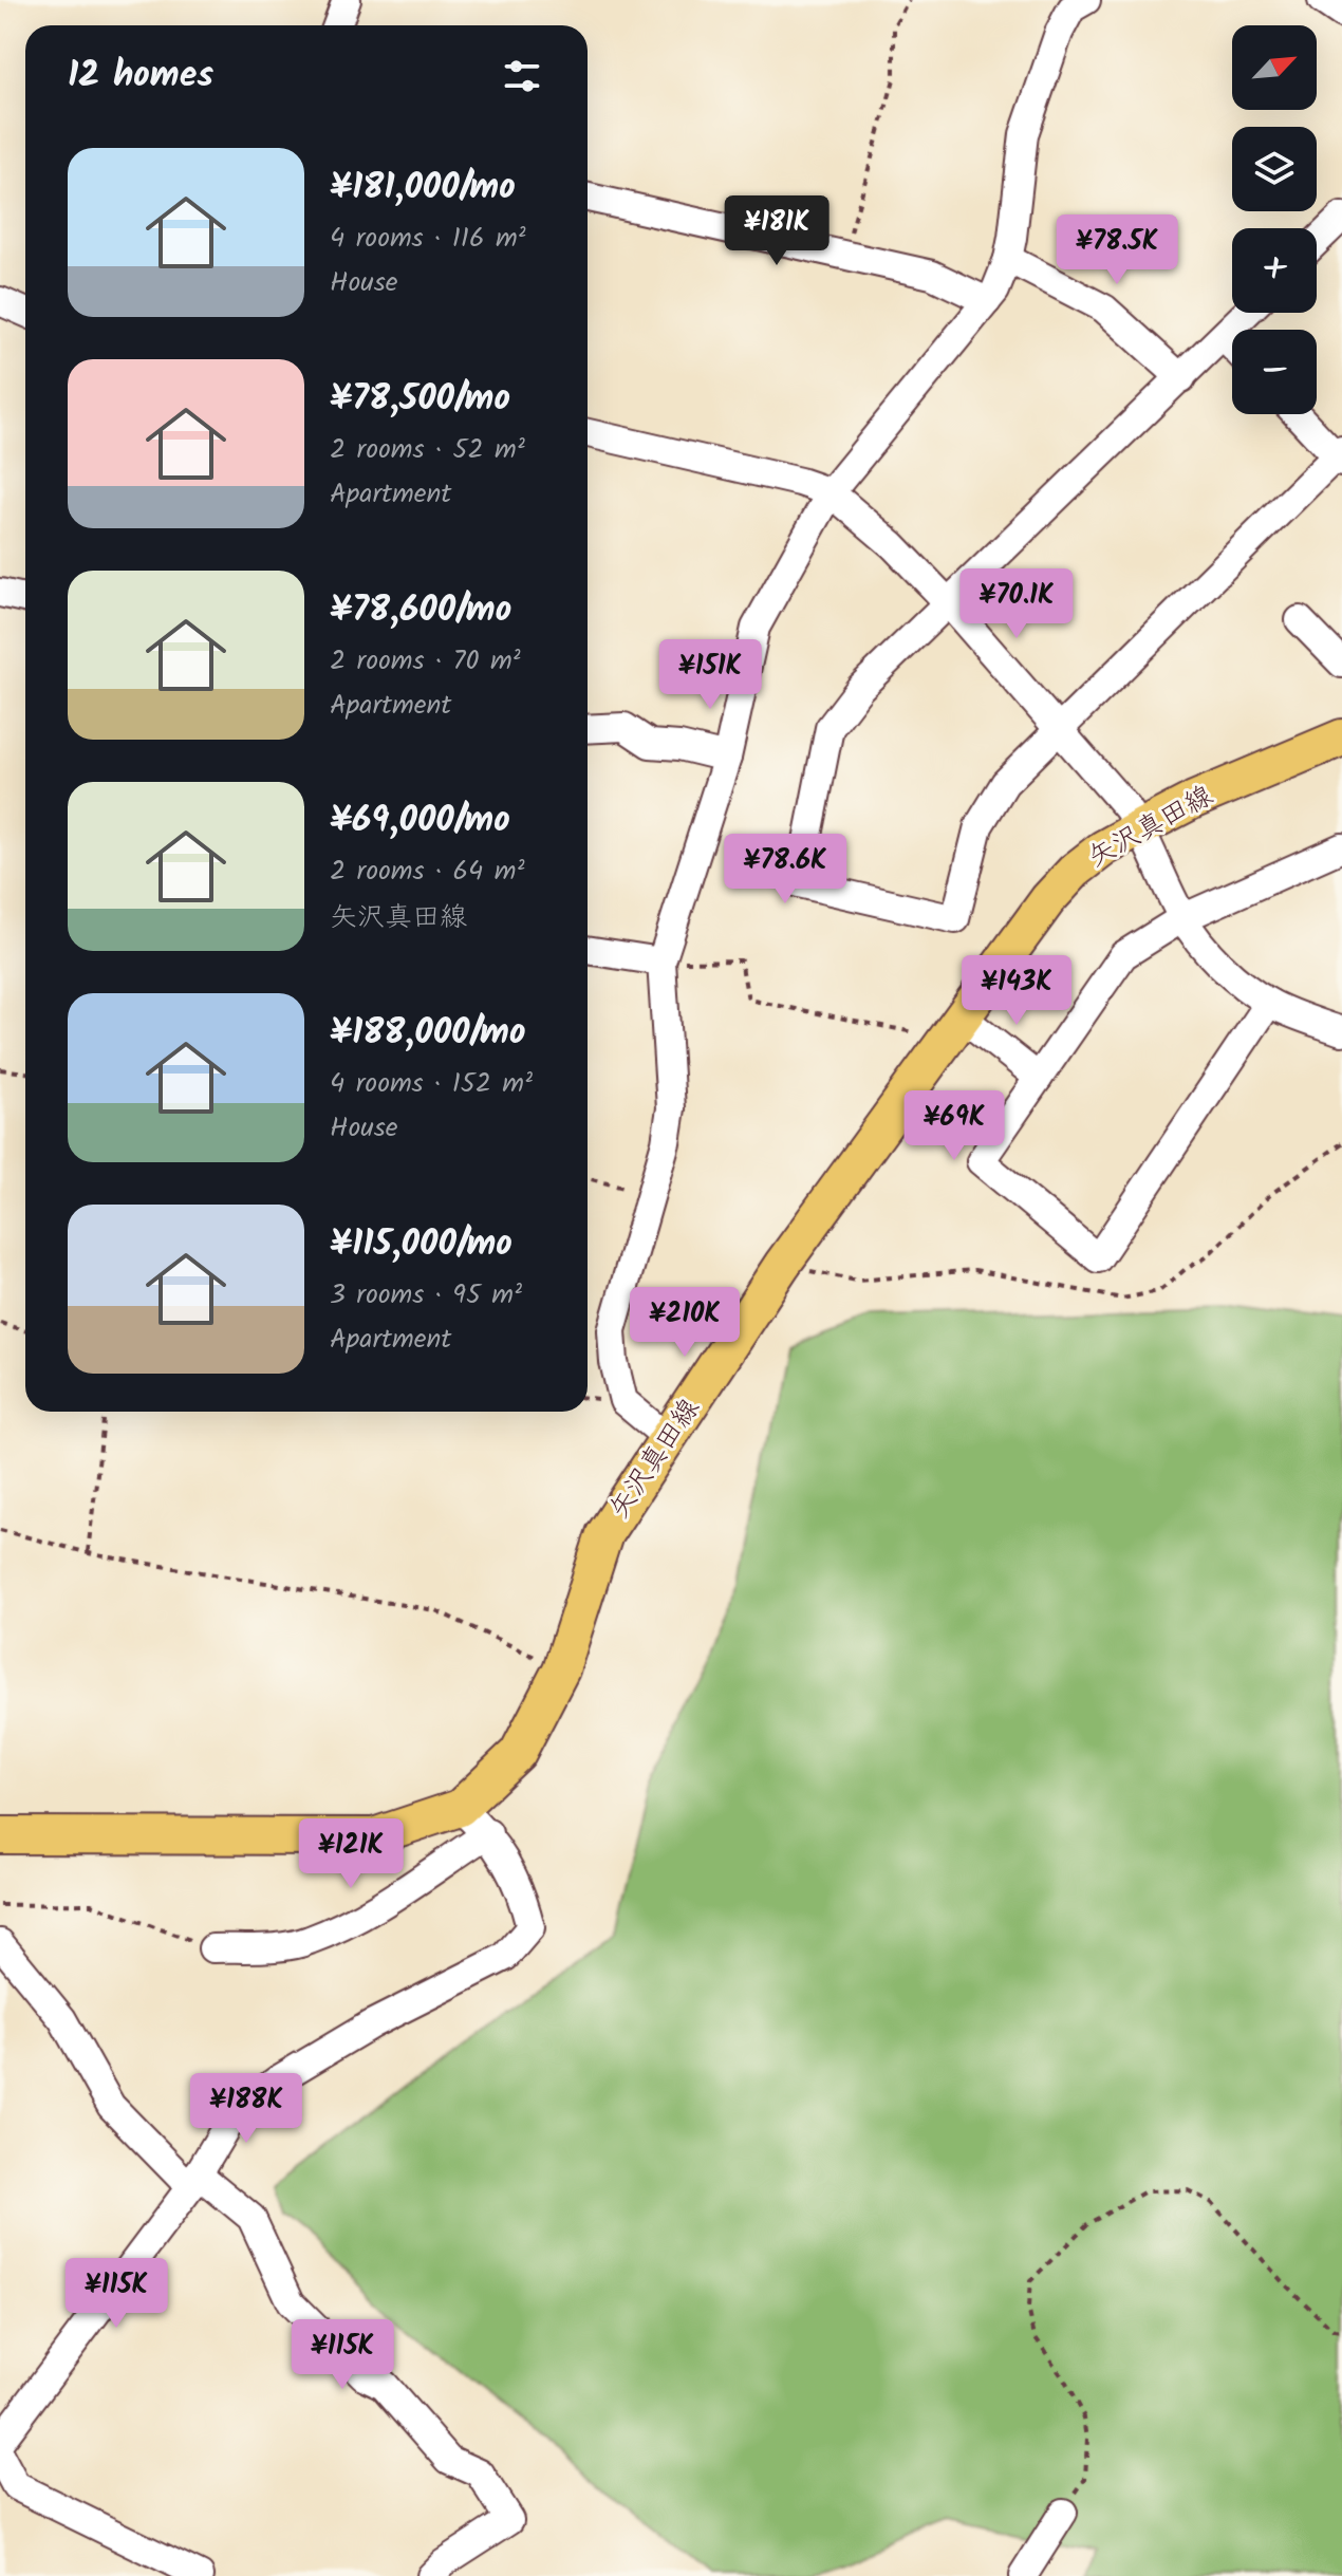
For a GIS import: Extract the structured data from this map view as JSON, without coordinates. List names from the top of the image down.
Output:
{
  "streets": {
    "main road": ["矢沢真田線"]
  },
  "north": "top right",
  "page": {
    "map_buttons": ["+", "−"],
    "heading": "12 homes",
    "list": [
      {
        "name": "¥181,000/mo",
        "note": "4 rooms · 116 m² · House"
      },
      {
        "name": "¥78,500/mo",
        "note": "2 rooms · 52 m² · Apartment"
      },
      {
        "name": "¥78,600/mo",
        "note": "2 rooms · 70 m² · Apartment"
      },
      {
        "name": "¥69,000/mo",
        "note": "2 rooms · 64 m² · 矢沢真田線"
      },
      {
        "name": "¥188,000/mo",
        "note": "4 rooms · 152 m² · House"
      },
      {
        "name": "¥115,000/mo",
        "note": "3 rooms · 95 m² · Apartment"
      }
    ],
    "price": [
      "¥181K",
      "¥78.5K",
      "¥70.1K",
      "¥151K",
      "¥78.6K",
      "¥143K",
      "¥69K",
      "¥210K",
      "¥121K",
      "¥188K",
      "¥115K",
      "¥115K"
    ]
  }
}
